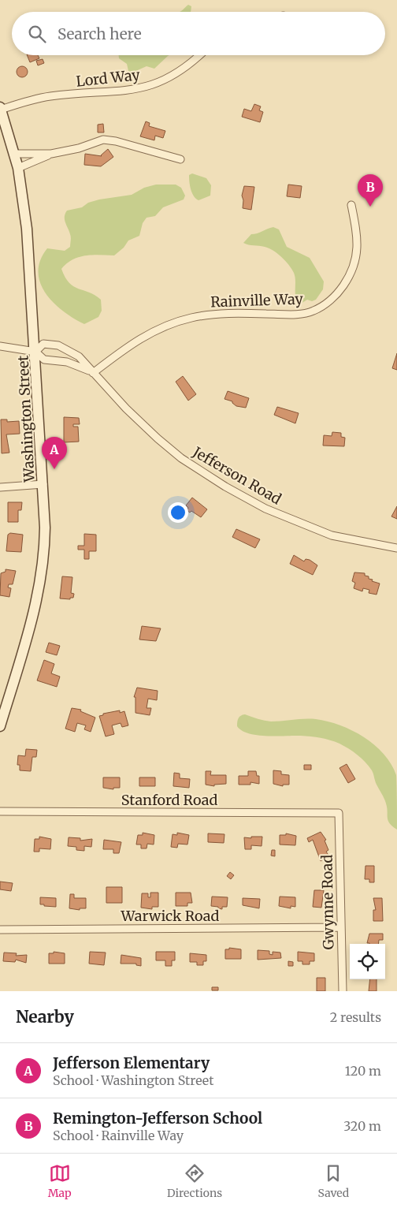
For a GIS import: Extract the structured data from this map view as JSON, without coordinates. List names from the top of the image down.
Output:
{
  "streets": {
    "main road": ["Washington Street"],
    "street": [
      "Lord Way",
      "Rainville Way",
      "Jefferson Road",
      "Stanford Road",
      "Gwynne Road",
      "Warwick Road"
    ]
  },
  "crossings": [
    ["Lord Way", "Washington Street"],
    ["Rainville Way", "Jefferson Road"],
    ["Washington Street", "Jefferson Road"],
    ["Stanford Road", "Gwynne Road"],
    ["Gwynne Road", "Warwick Road"]
  ],
  "page": {
    "search": "Search here",
    "pins": ["B", "A"],
    "heading": ["Nearby", "2 results"],
    "list": [
      {
        "mark": "A",
        "name": "Jefferson Elementary",
        "note": "School · Washington Street",
        "value": "120 m"
      },
      {
        "mark": "B",
        "name": "Remington-Jefferson School",
        "note": "School · Rainville Way",
        "value": "320 m"
      }
    ],
    "nav": ["Map", "Directions", "Saved"]
  }
}
